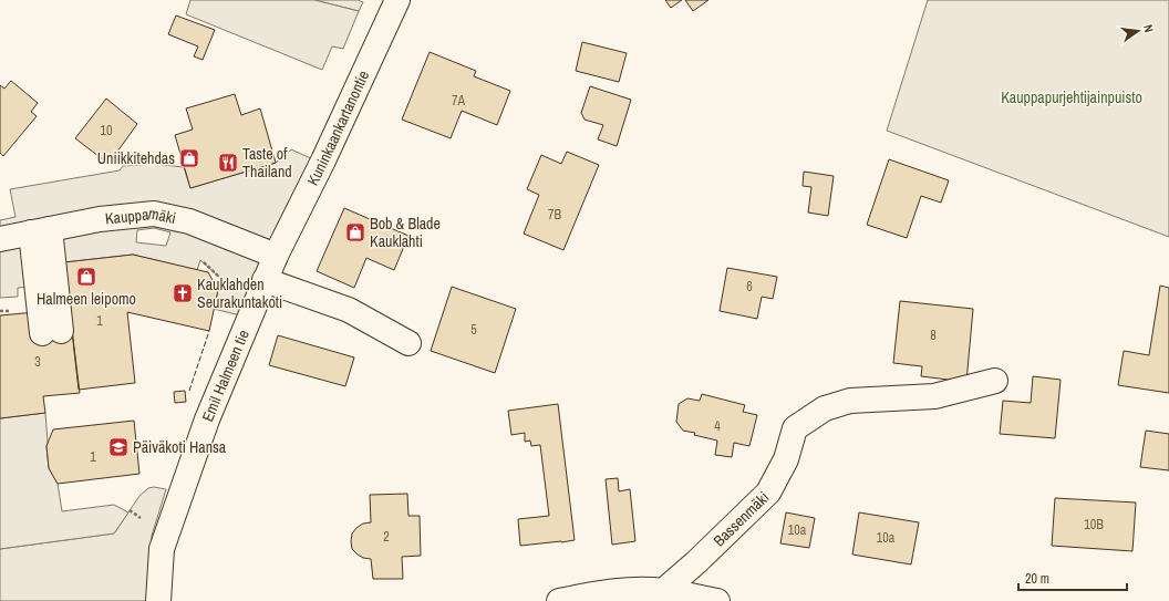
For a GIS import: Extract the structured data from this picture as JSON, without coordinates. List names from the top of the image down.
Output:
{
  "streets": {
    "street": [
      "Kuninkaankartanontie",
      "Kauppamäki",
      "Emil Halmeen tie",
      "Bassenmäki"
    ]
  },
  "crossings": [
    ["Kuninkaankartanontie", "Kauppamäki"],
    ["Kuninkaankartanontie", "Emil Halmeen tie"],
    ["Kauppamäki", "Emil Halmeen tie"]
  ],
  "parks": ["Kauppapurjehtijainpuisto"],
  "places": {
    "shop": ["Uniikkitehdas", "Bob & Blade Kauklahti", "Halmeen leipomo"],
    "restaurant": ["Taste of Thailand"],
    "church": ["Kauklahden Seurakuntakoti"],
    "school or university": ["Päiväkoti Hansa"]
  },
  "house_numbers": [
    "7A",
    "10",
    "7B",
    "6",
    "1",
    "5",
    "8",
    "3",
    "4",
    "1",
    "10B",
    "10a",
    "2",
    "10a"
  ],
  "scale_bar": "20 m",
  "north": "right"
}
